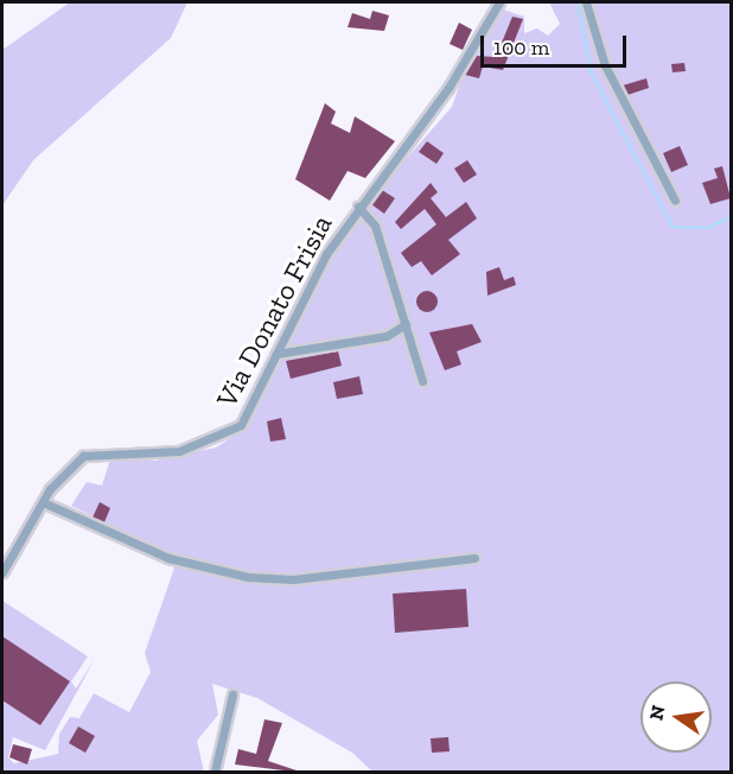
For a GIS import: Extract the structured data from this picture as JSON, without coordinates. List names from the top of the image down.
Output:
{
  "streets": {
    "street": ["Via Donato Frisia"]
  },
  "scale_bar": "100 m",
  "north": "left"
}
